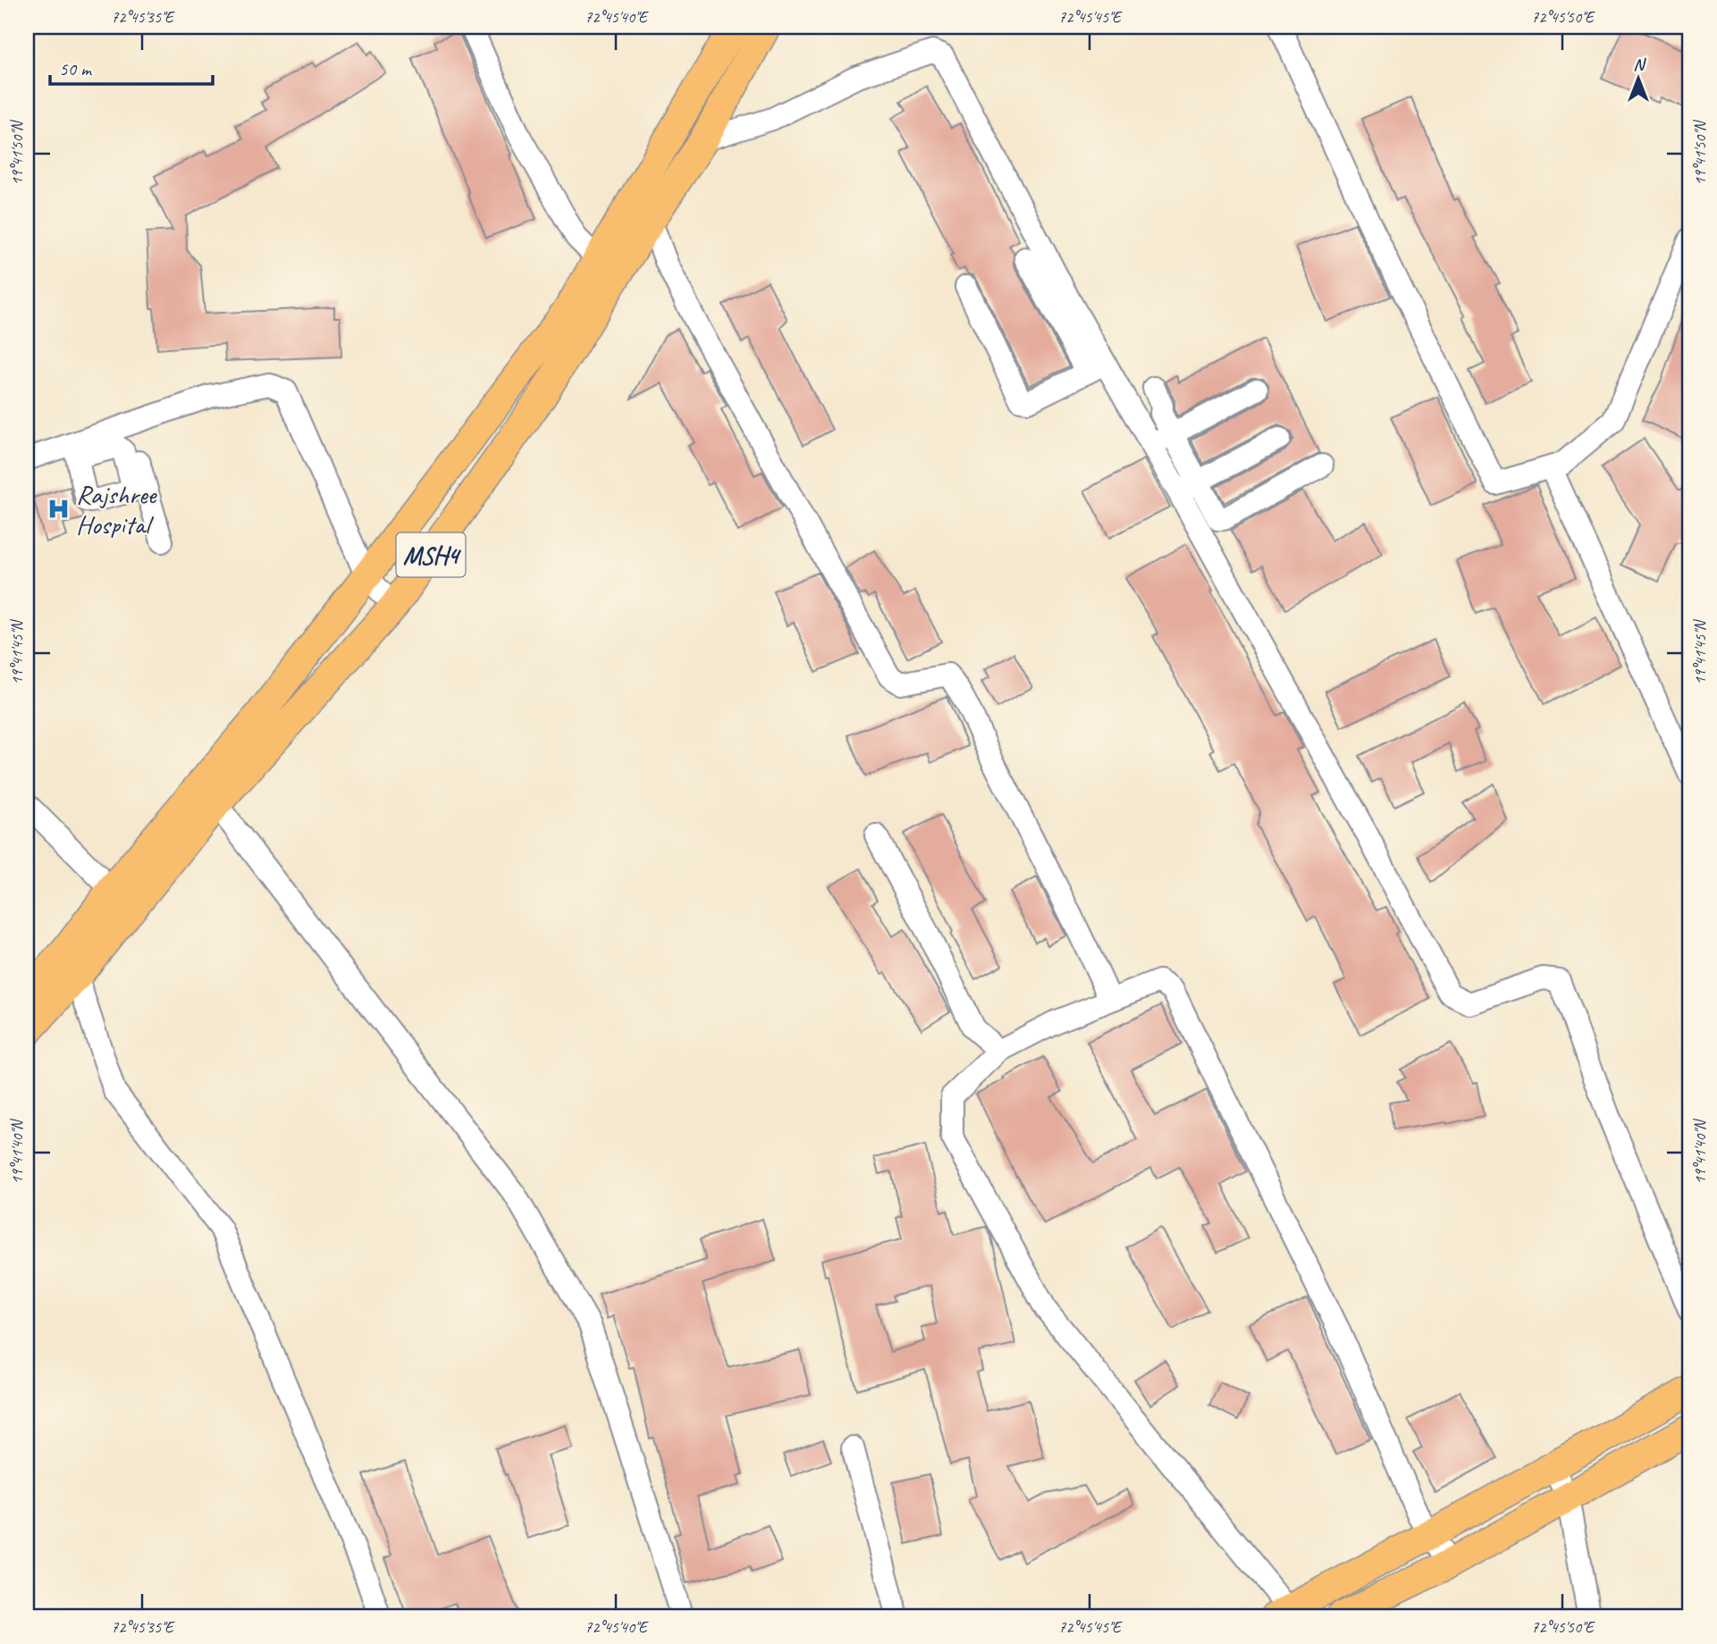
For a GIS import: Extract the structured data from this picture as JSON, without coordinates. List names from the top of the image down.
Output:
{
  "streets": {
    "main road": ["MSH4"]
  },
  "places": {
    "hospital": ["Rajshree Hospital"]
  },
  "scale_bar": "50 m",
  "north": "top",
  "coordinates": [
    "72°45'35\"E",
    "72°45'40\"E",
    "72°45'45\"E",
    "72°45'50\"E",
    "19°41'50\"N",
    "19°41'45\"N",
    "19°41'40\"N"
  ]
}
